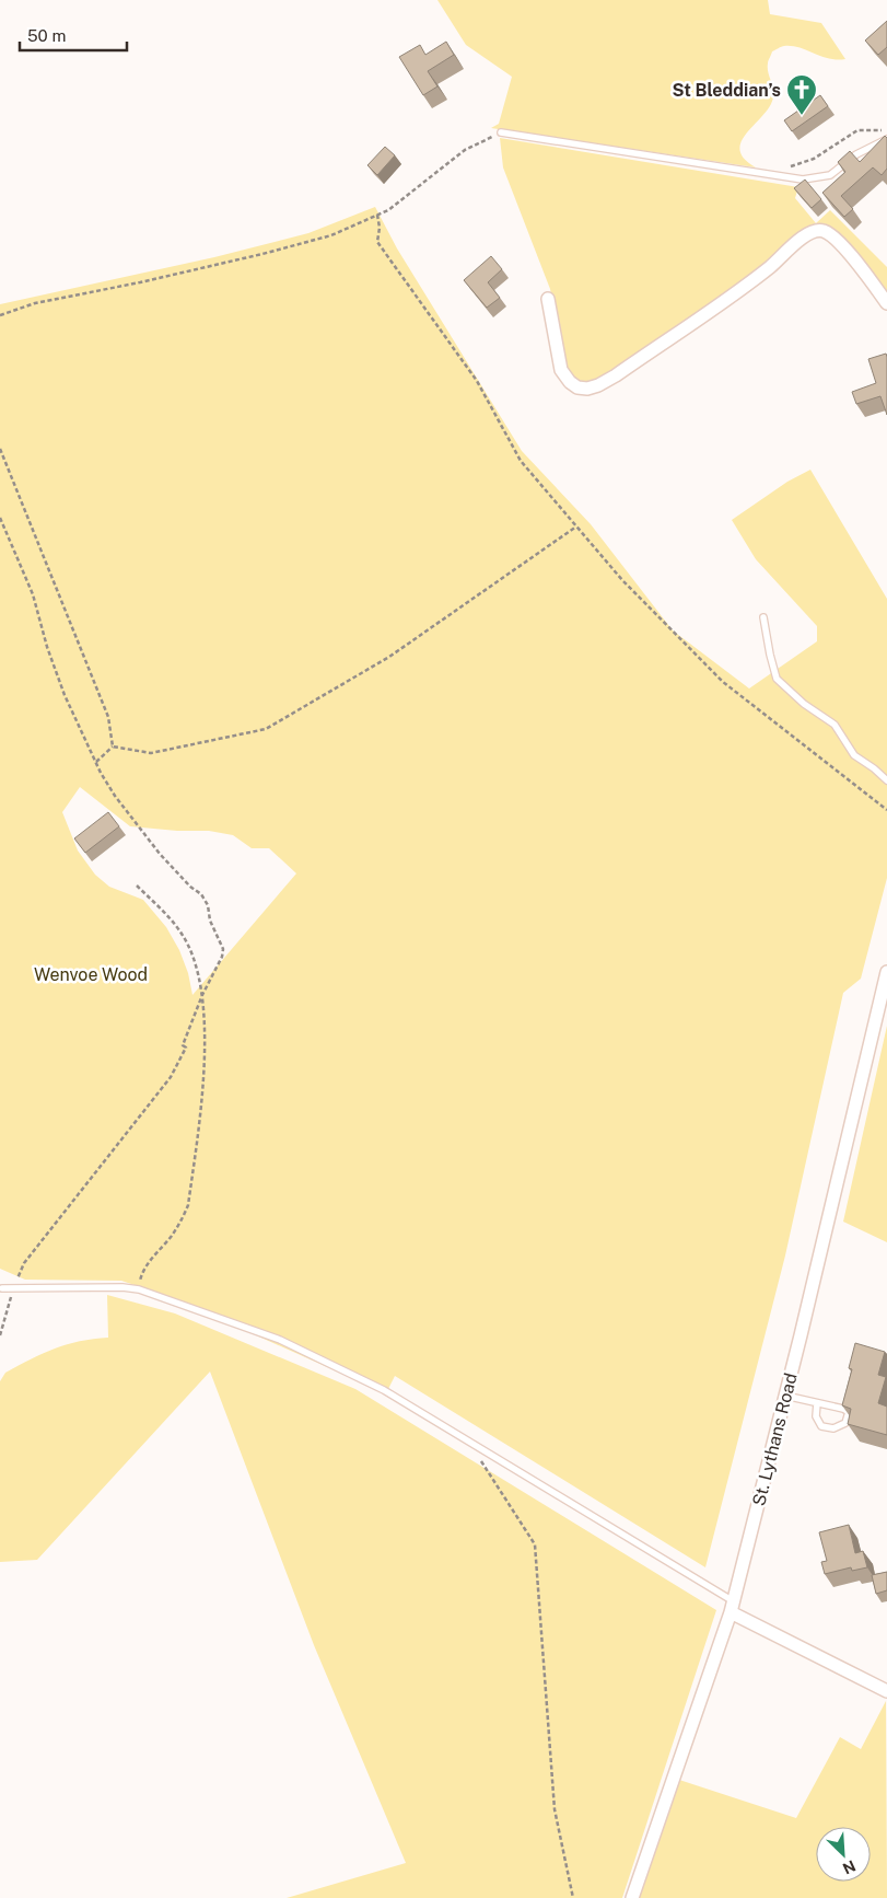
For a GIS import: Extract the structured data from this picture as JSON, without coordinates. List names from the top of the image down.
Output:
{
  "streets": {
    "street": ["St. Lythans Road"]
  },
  "parks": ["Wenvoe Wood"],
  "places": {
    "church": ["St Bleddian’s"]
  },
  "scale_bar": "50 m",
  "north": "bottom right"
}
